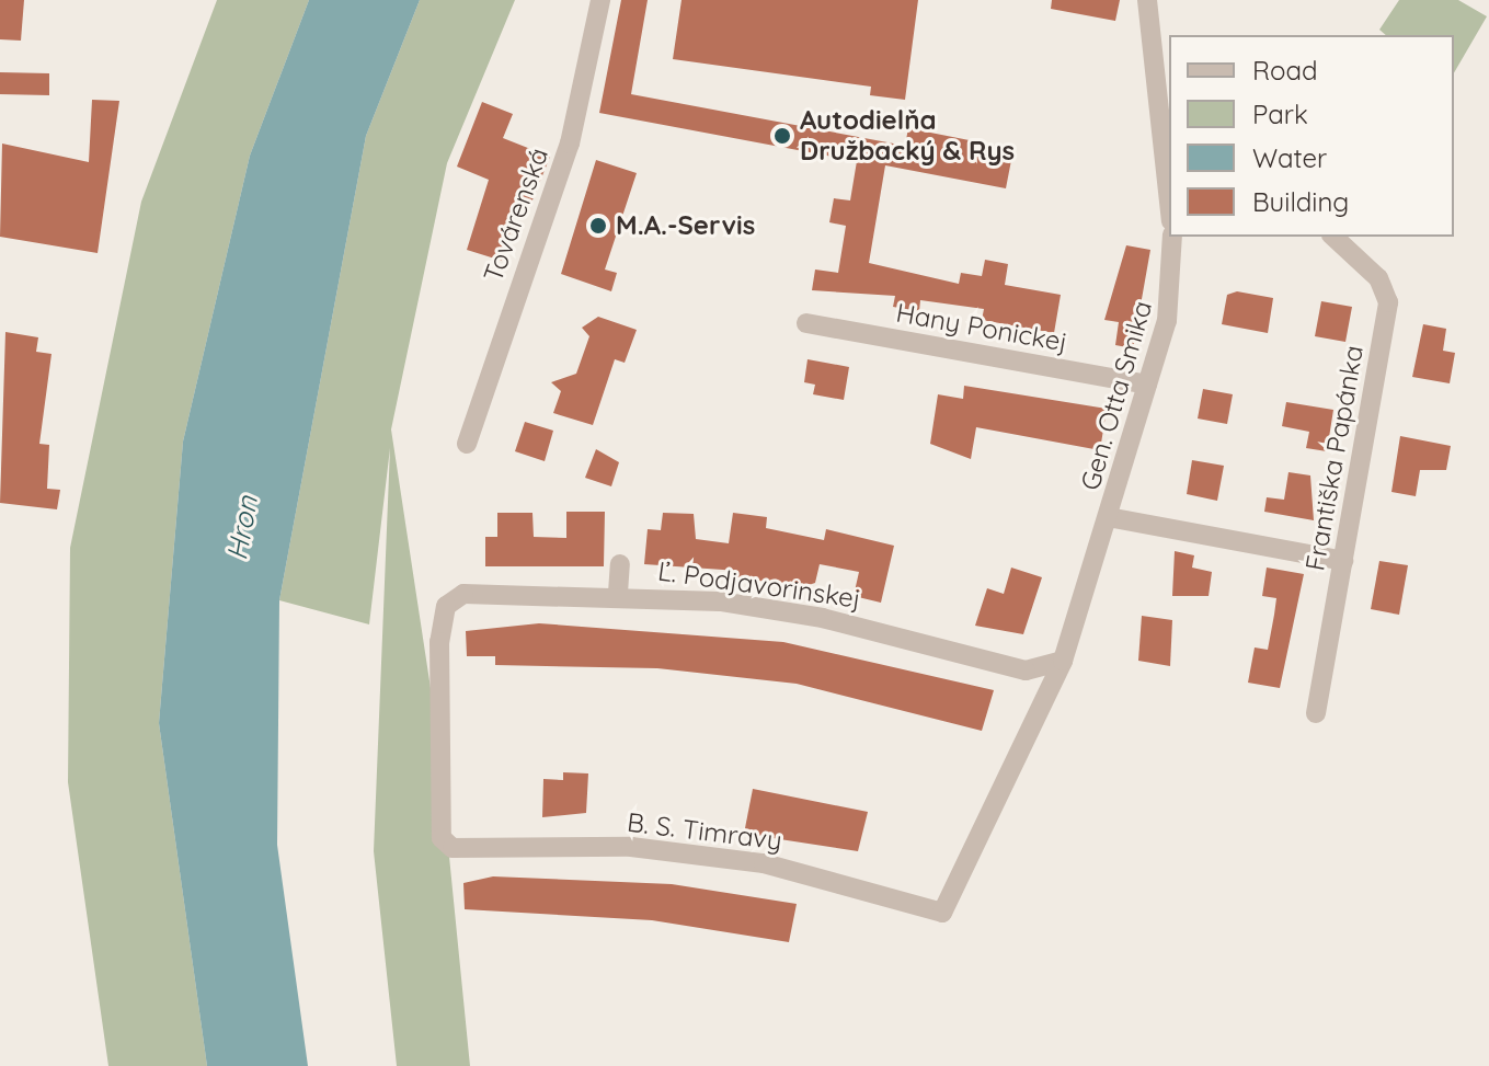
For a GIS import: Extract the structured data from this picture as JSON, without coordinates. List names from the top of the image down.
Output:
{
  "streets": {
    "street": [
      "Továrenská",
      "Hany Ponickej",
      "Gen. Otta Smika",
      "Františka Papánka",
      "Ľ. Podjavorinskej",
      "B. S. Timravy"
    ]
  },
  "crossings": [
    ["Hany Ponickej", "Gen. Otta Smika"],
    ["Gen. Otta Smika", "Františka Papánka"],
    ["Gen. Otta Smika", "Ľ. Podjavorinskej"],
    ["Gen. Otta Smika", "B. S. Timravy"],
    ["Ľ. Podjavorinskej", "B. S. Timravy"]
  ],
  "water": ["Hron"],
  "places": ["Autodielňa Družbacký & Rys", "M.A.-Servis"],
  "legend": [
    "Road",
    "Park",
    "Water",
    "Building"
  ]
}
